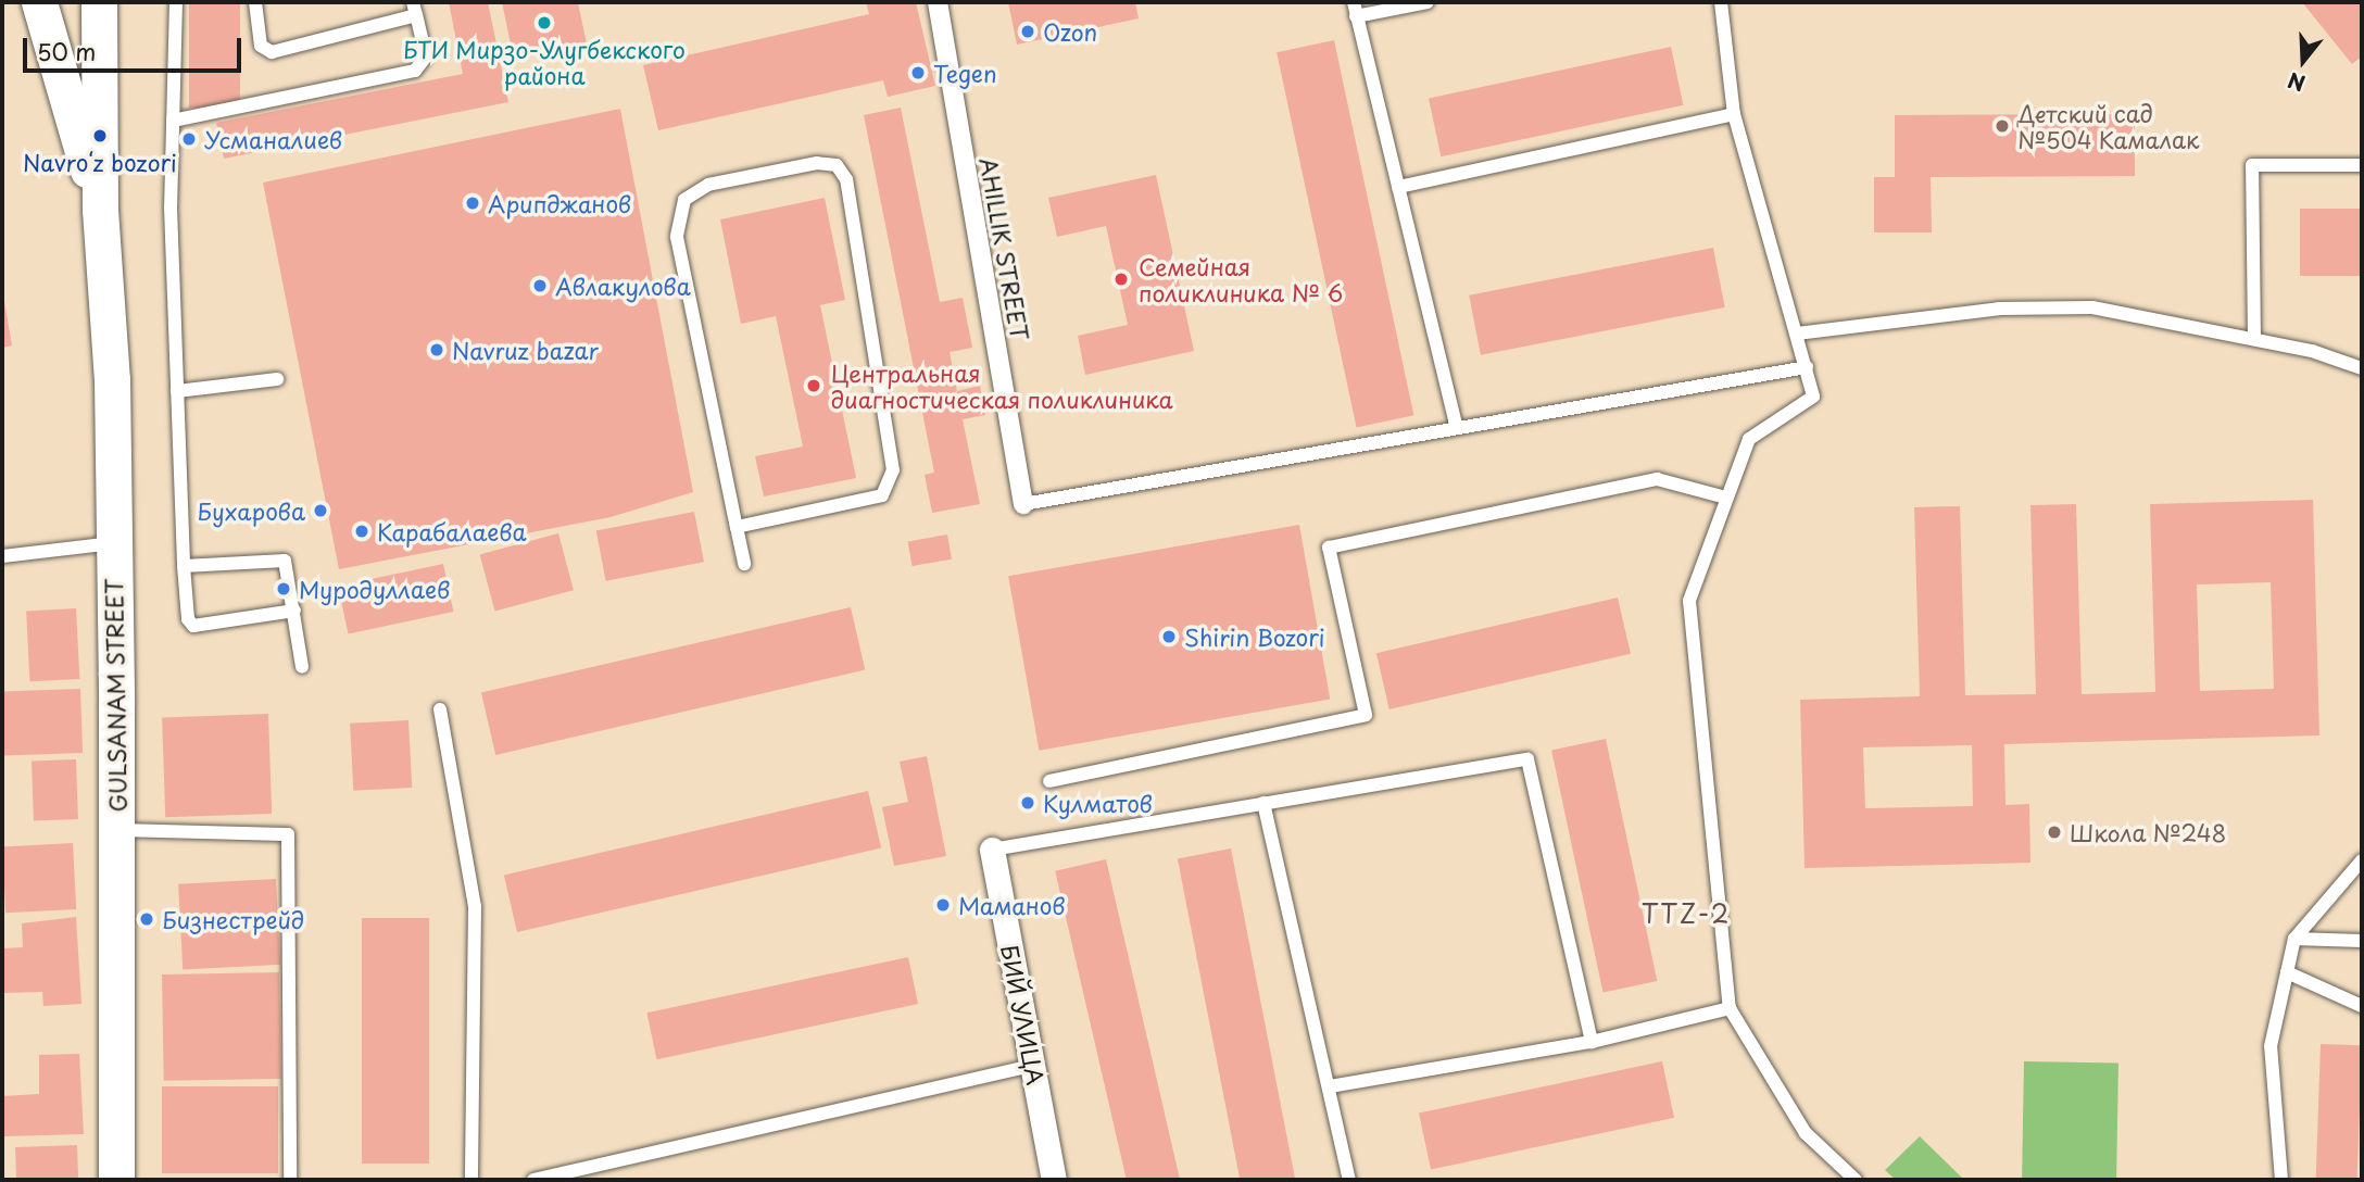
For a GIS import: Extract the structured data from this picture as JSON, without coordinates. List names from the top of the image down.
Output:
{
  "streets": {
    "main road": ["GULSANAM STREET"],
    "street": ["AHILLIK STREET", "БИЙ УЛИЦА"]
  },
  "districts": ["TTZ-2"],
  "places": [
    "БТИ Мирзо-Улугбекского района",
    "Ozon",
    "Tegen",
    "Детский сад №504 Камалак",
    "Navroʻz bozori",
    "Усманалиев",
    "Арипджанов",
    "Семейная поликлиника № 6",
    "Авлакулова",
    "Navruz bazar",
    "Центральная диагностическая поликлиника",
    "Бухарова",
    "Карабалаева",
    "Муродуллаев",
    "Shirin Bozori",
    "Кулматов",
    "Школа №248",
    "Маманов",
    "Бизнестрейд"
  ],
  "scale_bar": "50 m",
  "north": "bottom"
}
